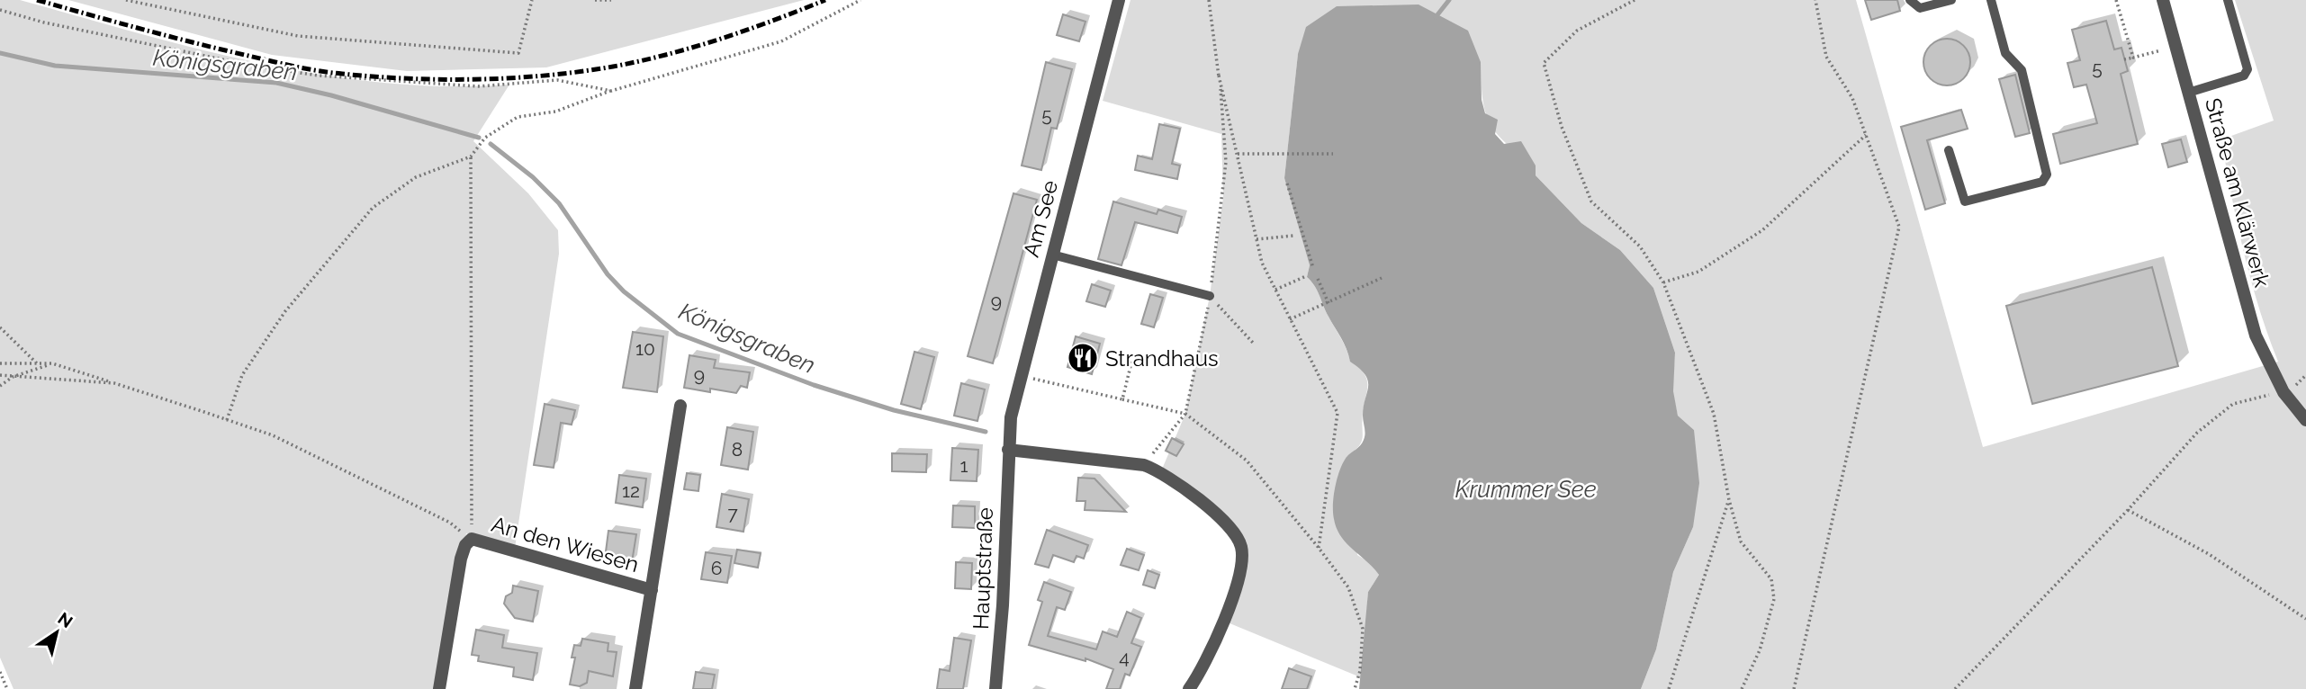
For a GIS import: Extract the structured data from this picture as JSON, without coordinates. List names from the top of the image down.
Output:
{
  "streets": {
    "street": [
      "Straße am Klärwerk",
      "Am See",
      "An den Wiesen",
      "Hauptstraße"
    ]
  },
  "crossings": [
    ["Am See", "Hauptstraße"]
  ],
  "water": ["Königsgraben", "Krummer See"],
  "places": {
    "restaurant": ["Strandhaus"]
  },
  "house_numbers": [
    "5",
    "5",
    "9",
    "10",
    "9",
    "8",
    "1",
    "12",
    "7",
    "6",
    "4"
  ],
  "north": "top right"
}
